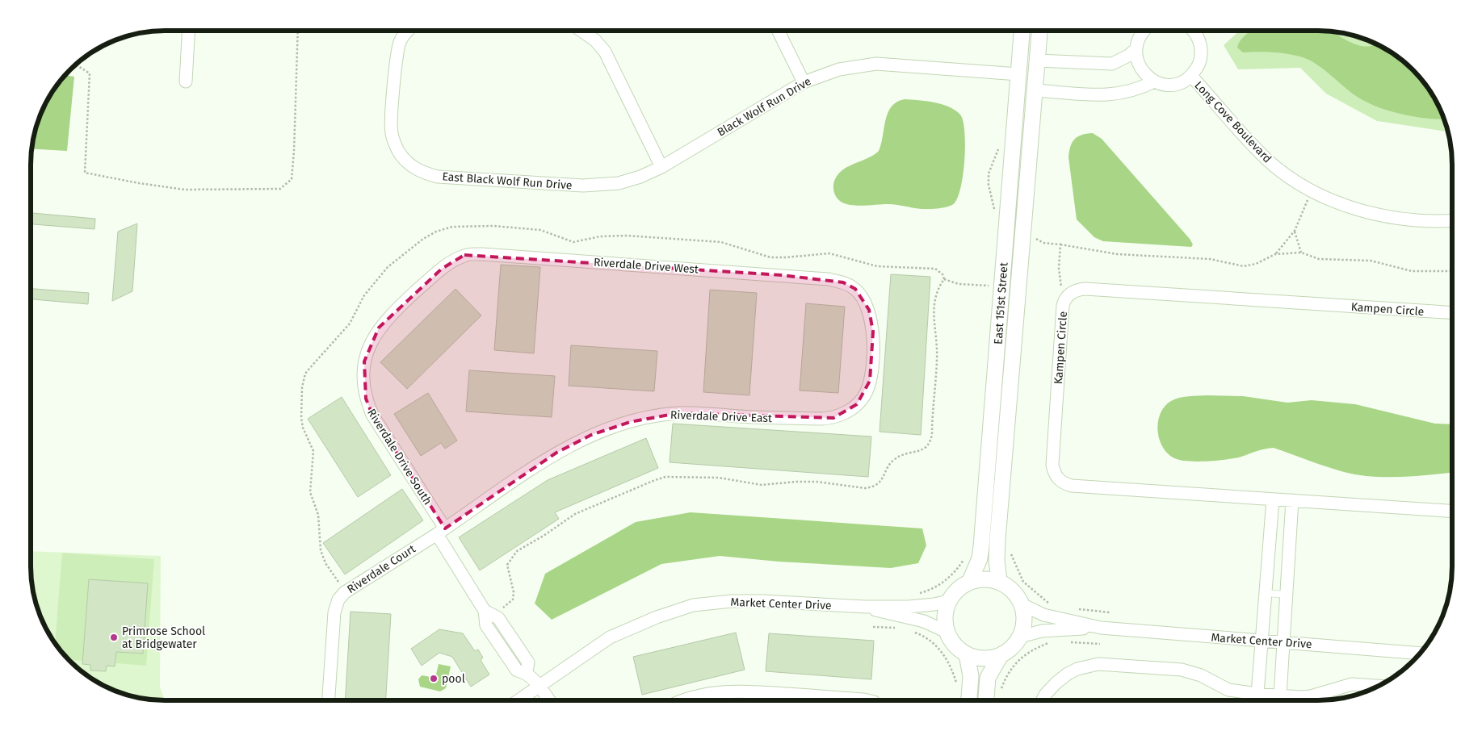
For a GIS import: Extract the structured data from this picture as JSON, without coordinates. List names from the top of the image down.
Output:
{
  "streets": {
    "street": [
      "Black Wolf Run Drive",
      "Long Cove Boulevard",
      "East Black Wolf Run Drive",
      "Riverdale Drive West",
      "East 151st Street",
      "Kampen Circle",
      "Riverdale Drive East",
      "Riverdale Drive South",
      "Riverdale Court",
      "Market Center Drive"
    ]
  },
  "crossings": [
    ["Black Wolf Run Drive", "East Black Wolf Run Drive"],
    ["Black Wolf Run Drive", "East 151st Street"],
    ["Riverdale Drive West", "Riverdale Drive East"],
    ["Riverdale Drive West", "Riverdale Drive South"],
    ["East 151st Street", "Market Center Drive"],
    ["Riverdale Drive East", "Riverdale Drive South"],
    ["Riverdale Drive East", "Riverdale Court"],
    ["Riverdale Drive South", "Riverdale Court"],
    ["Riverdale Drive South", "Market Center Drive"]
  ],
  "places": ["Primrose School at Bridgewater", "pool"]
}
